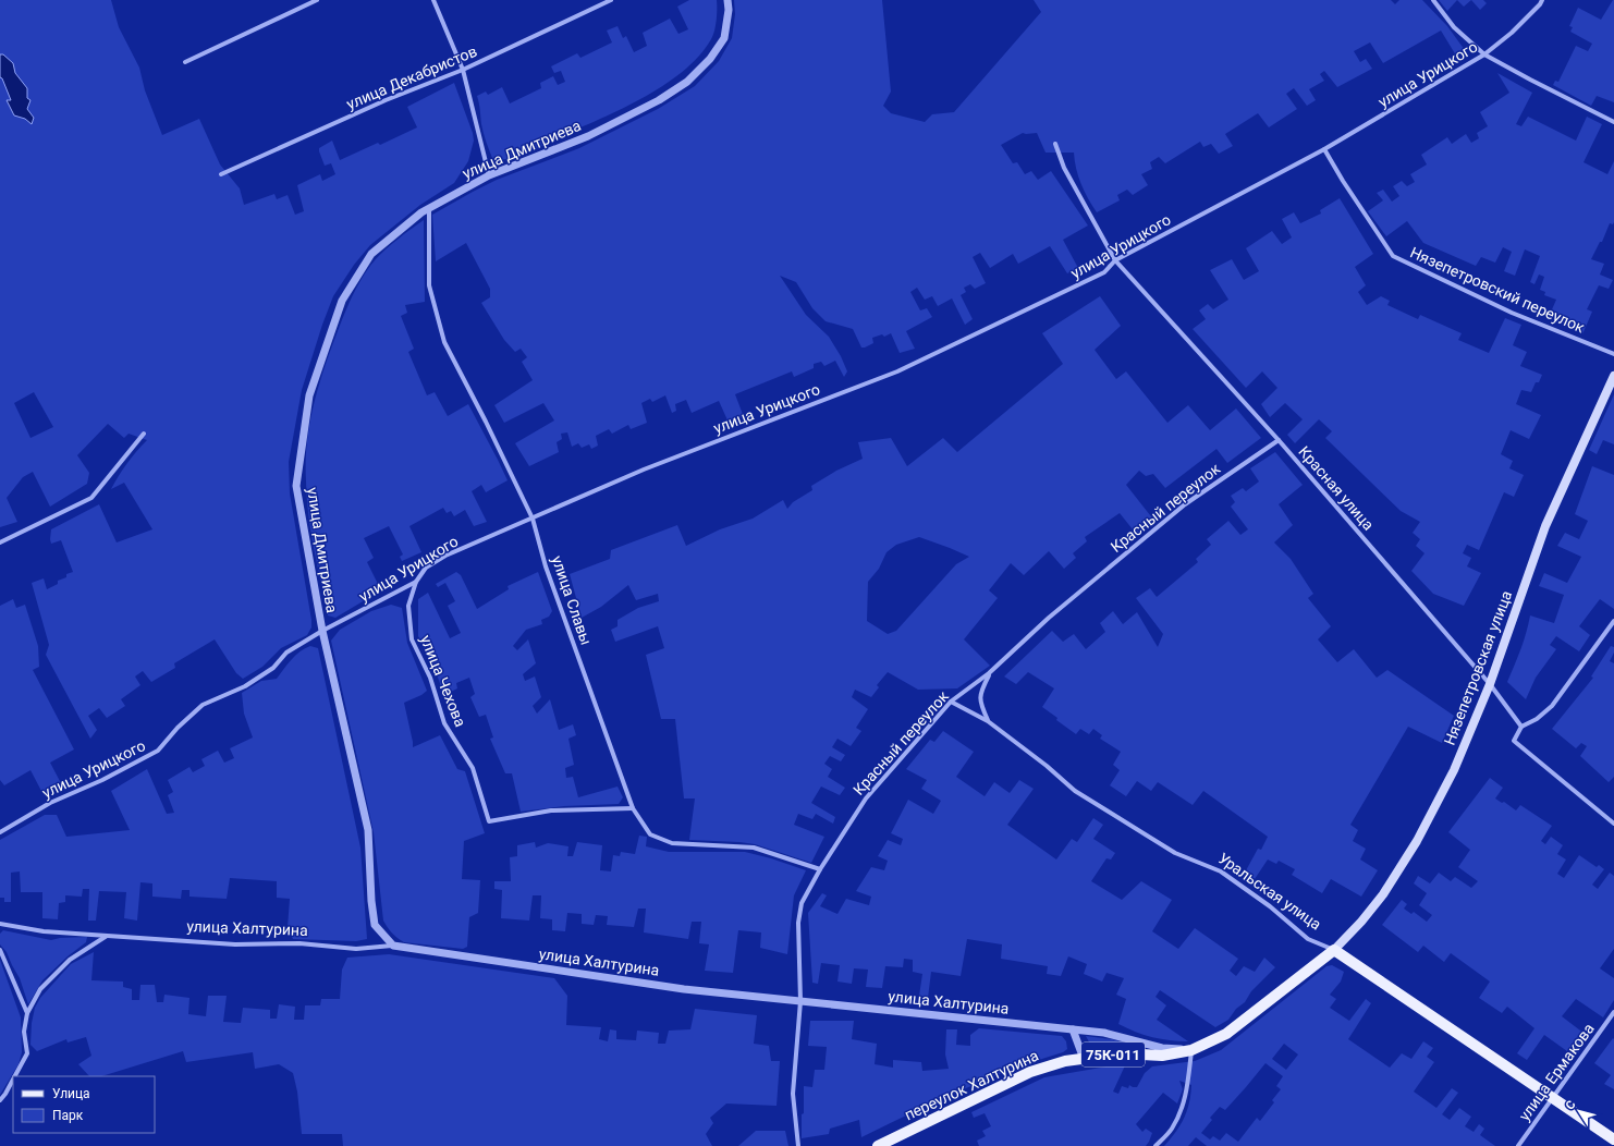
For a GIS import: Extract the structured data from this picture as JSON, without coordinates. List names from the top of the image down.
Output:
{
  "streets": {
    "main road": [
      "Нязепетровская улица",
      "Уральская улица",
      "75К-011",
      "переулок Халтурина"
    ],
    "street": [
      "улица Урицкого",
      "улица Декабристов",
      "улица Дмитриева",
      "Нязепетровский переулок",
      "Красная улица",
      "Красный переулок",
      "улица Славы",
      "улица Чехова",
      "улица Халтурина",
      "улица Ермакова"
    ]
  },
  "crossings": [
    ["улица Урицкого", "улица Дмитриева"],
    ["улица Урицкого", "Нязепетровский переулок"],
    ["улица Урицкого", "Красная улица"],
    ["улица Урицкого", "улица Славы"],
    ["улица Урицкого", "улица Чехова"],
    ["улица Дмитриева", "улица Славы"],
    ["улица Дмитриева", "улица Халтурина"],
    ["Красная улица", "Красный переулок"],
    ["Красная улица", "Нязепетровская улица"],
    ["Красный переулок", "улица Славы"],
    ["Красный переулок", "Уральская улица"],
    ["Красный переулок", "улица Халтурина"],
    ["улица Славы", "улица Чехова"],
    ["Нязепетровская улица", "Уральская улица"],
    ["Нязепетровская улица", "переулок Халтурина"],
    ["Уральская улица", "улица Ермакова"],
    ["Уральская улица", "переулок Халтурина"],
    ["улица Халтурина", "переулок Халтурина"]
  ],
  "legend": ["Улица", "Парк"],
  "north": "top left"
}
